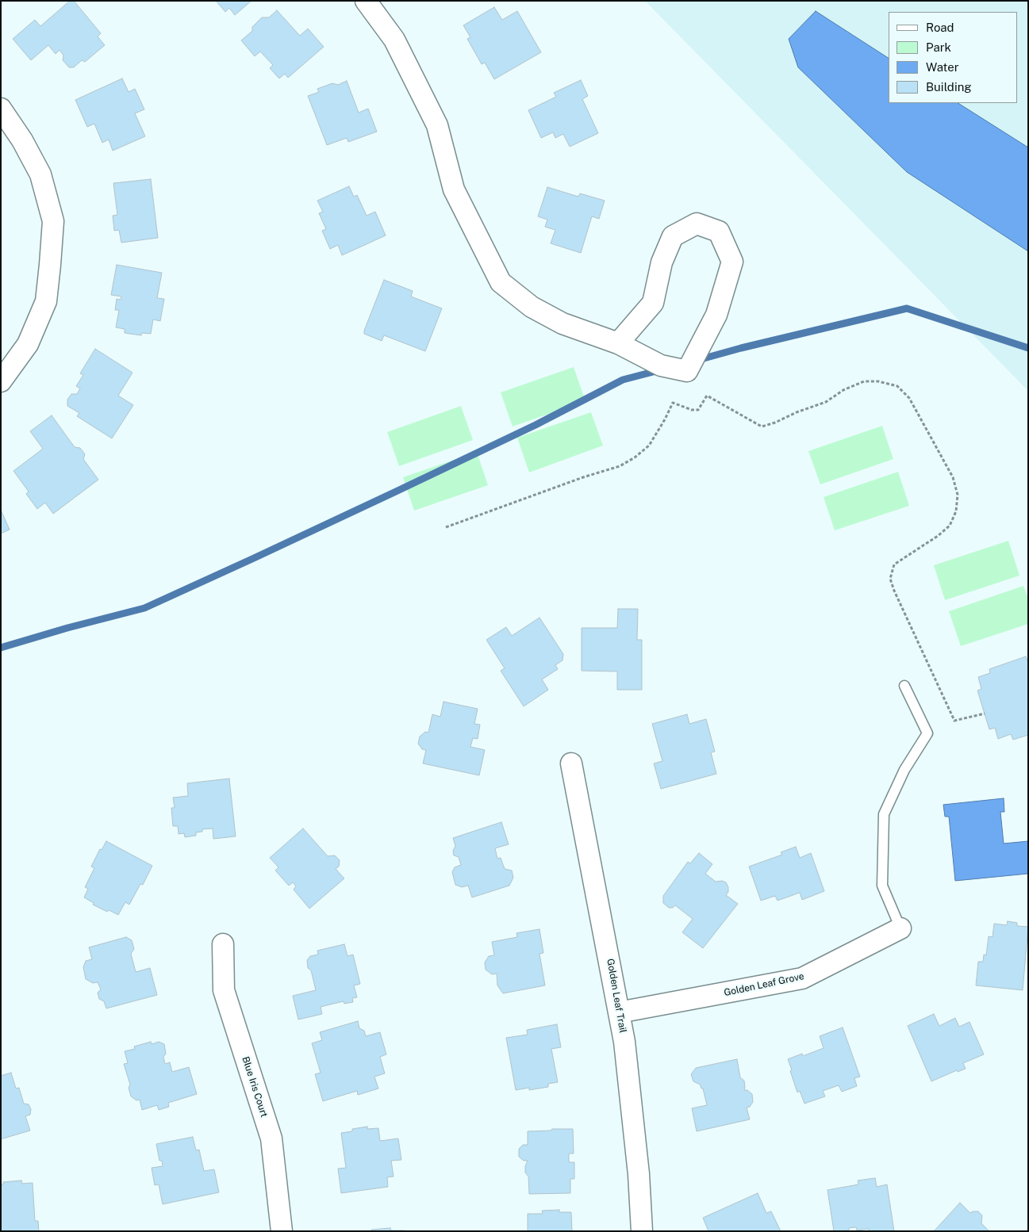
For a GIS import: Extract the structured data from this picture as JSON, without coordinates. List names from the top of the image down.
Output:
{
  "streets": {
    "street": ["Golden Leaf Grove", "Golden Leaf Trail", "Blue Iris Court"]
  },
  "crossings": [
    ["Golden Leaf Grove", "Golden Leaf Trail"]
  ],
  "legend": [
    "Road",
    "Park",
    "Water",
    "Building"
  ]
}
